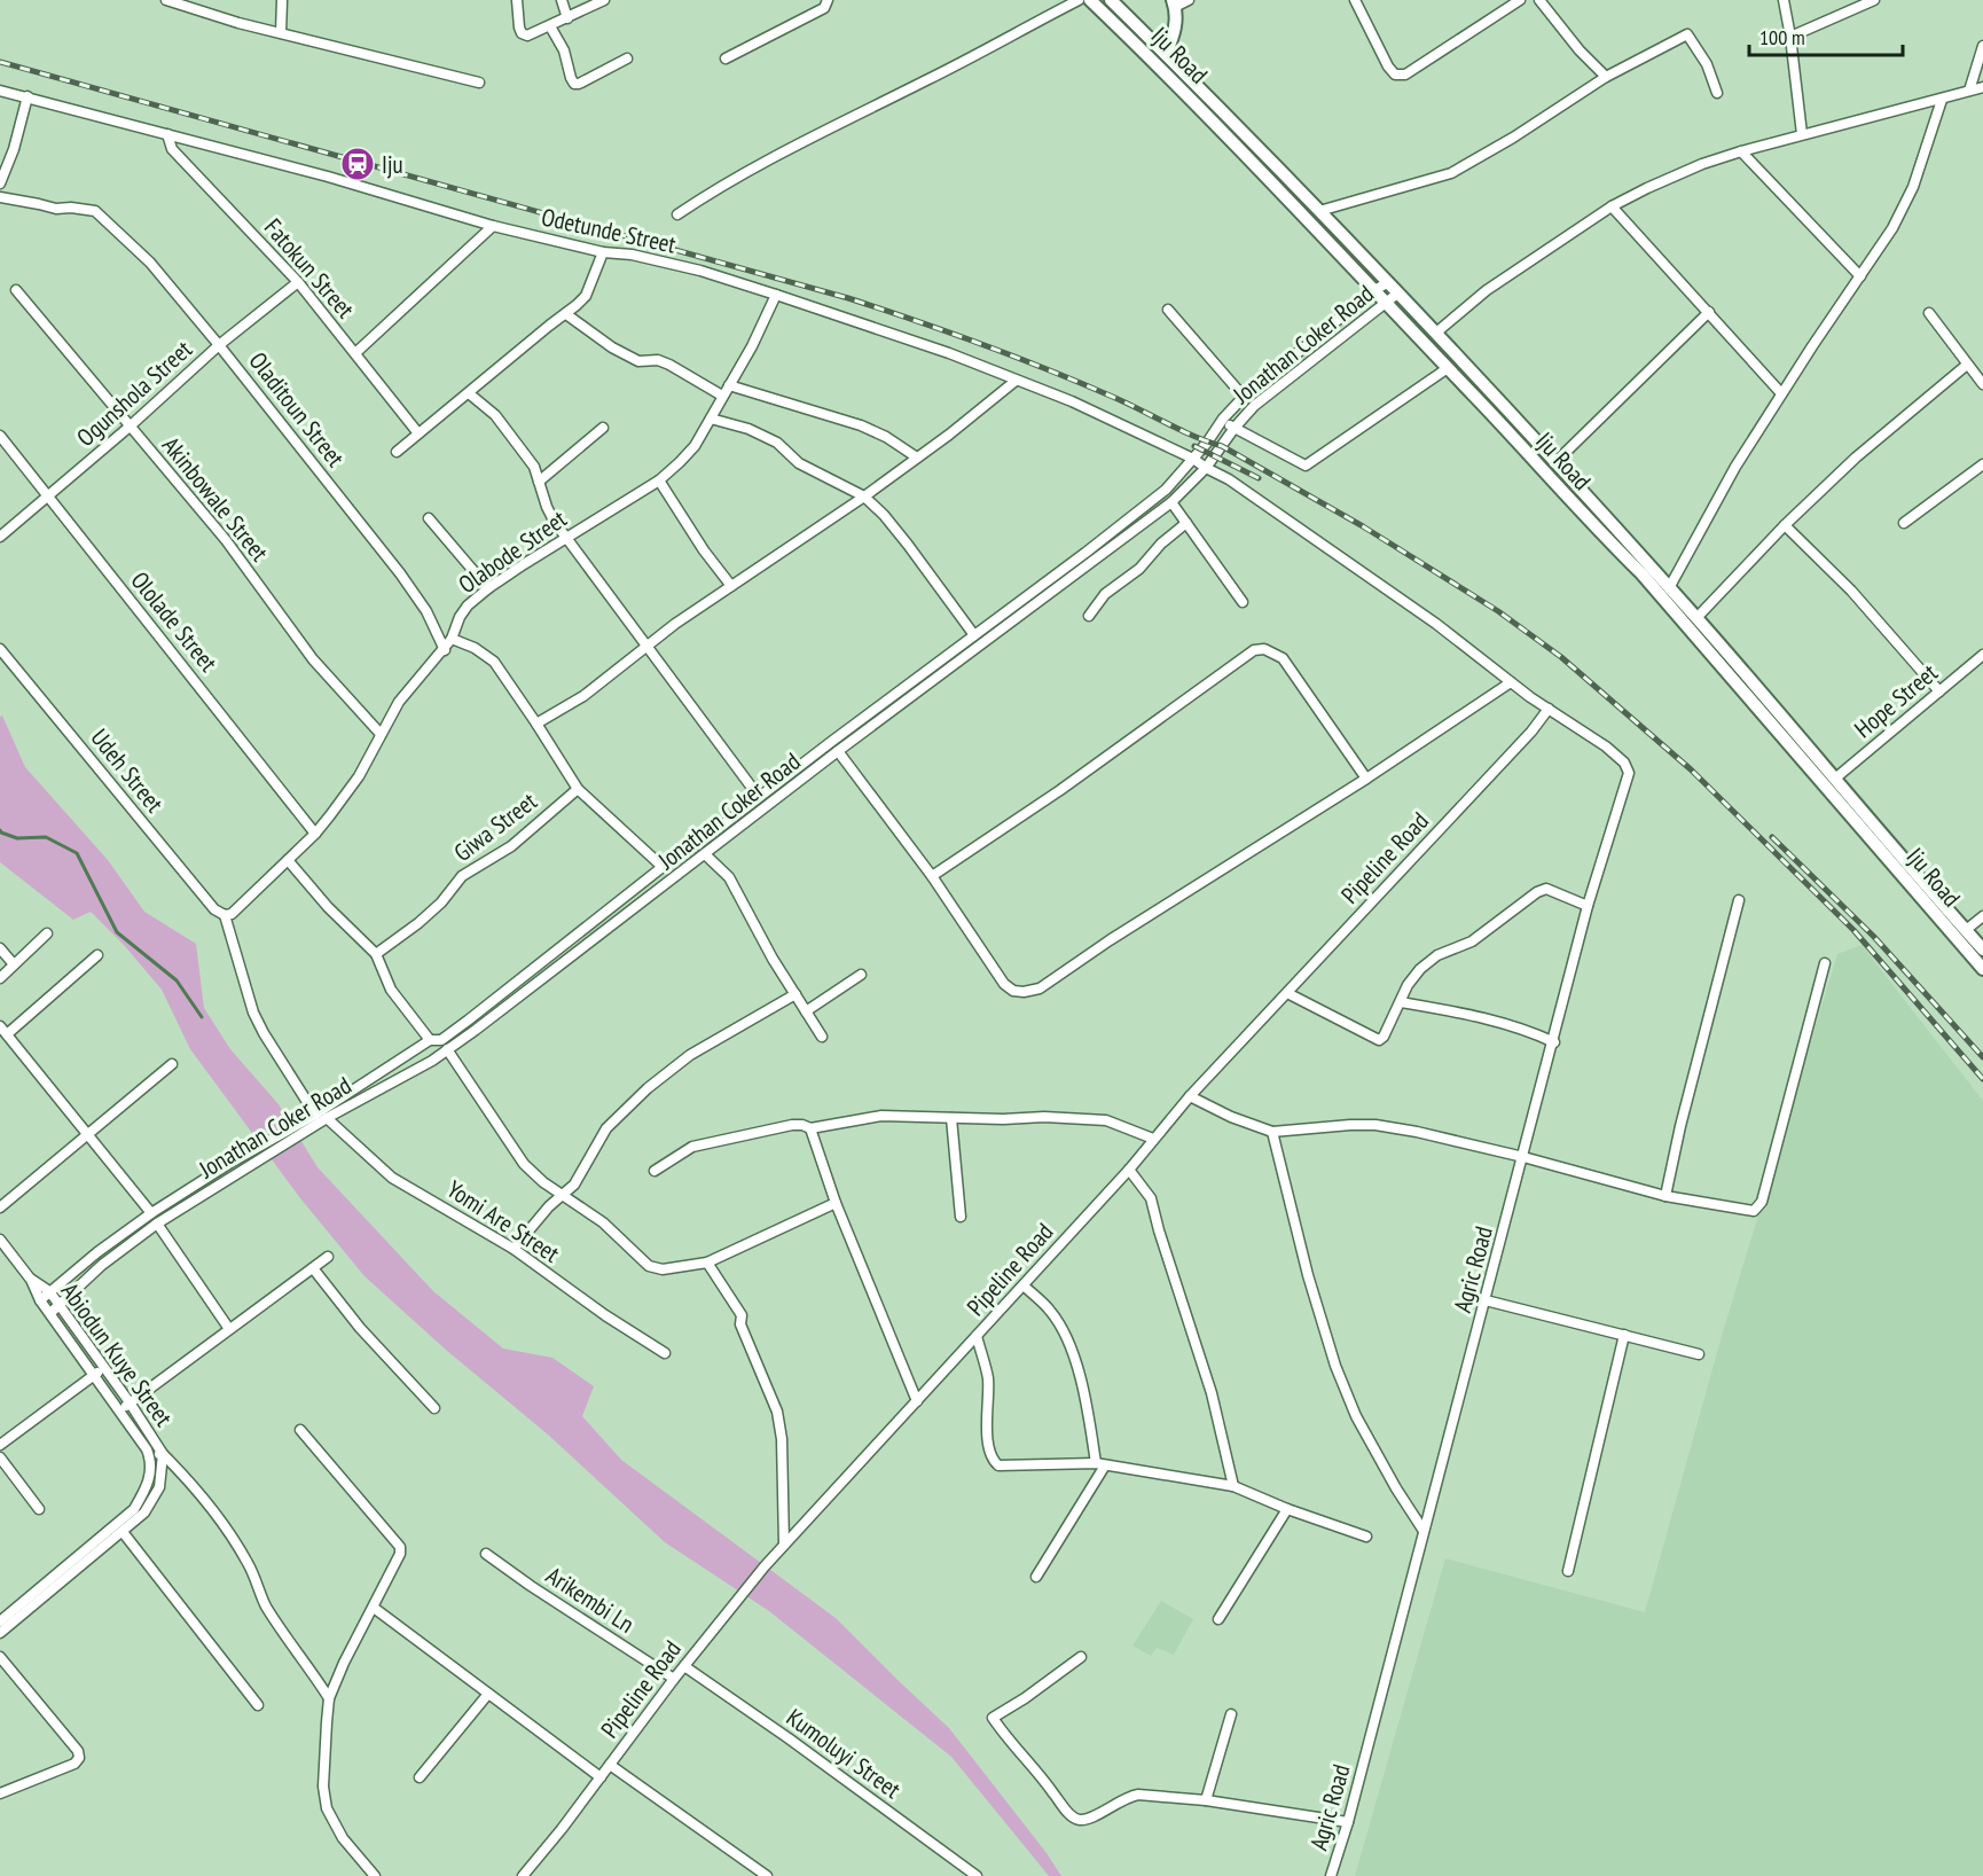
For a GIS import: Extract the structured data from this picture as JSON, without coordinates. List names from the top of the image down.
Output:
{
  "streets": {
    "main road": ["Iju Road"],
    "street": [
      "Odetunde Street",
      "Fatokun Street",
      "Jonathan Coker Road",
      "Ogunshola Street",
      "Oladitoun Street",
      "Akinbowale Street",
      "Olabode Street",
      "Ololade Street",
      "Hope Street",
      "Udeh Street",
      "Giwa Street",
      "Pipeline Road",
      "Yomi Are Street",
      "Agric Road",
      "Abiodun Kuye Street",
      "Arikembi Ln",
      "Kumoluyi Street"
    ]
  },
  "crossings": [
    ["Iju Road", "Jonathan Coker Road"],
    ["Iju Road", "Hope Street"],
    ["Odetunde Street", "Fatokun Street"],
    ["Odetunde Street", "Jonathan Coker Road"],
    ["Odetunde Street", "Olabode Street"],
    ["Odetunde Street", "Pipeline Road"],
    ["Odetunde Street", "Agric Road"],
    ["Fatokun Street", "Ogunshola Street"],
    ["Jonathan Coker Road", "Yomi Are Street"],
    ["Jonathan Coker Road", "Abiodun Kuye Street"],
    ["Ogunshola Street", "Oladitoun Street"],
    ["Ogunshola Street", "Akinbowale Street"],
    ["Ogunshola Street", "Ololade Street"],
    ["Oladitoun Street", "Olabode Street"],
    ["Akinbowale Street", "Olabode Street"],
    ["Olabode Street", "Ololade Street"],
    ["Olabode Street", "Udeh Street"],
    ["Pipeline Road", "Agric Road"],
    ["Pipeline Road", "Arikembi Ln"],
    ["Pipeline Road", "Kumoluyi Street"]
  ],
  "places": {
    "station": ["Iju"]
  },
  "scale_bar": "100 m"
}
